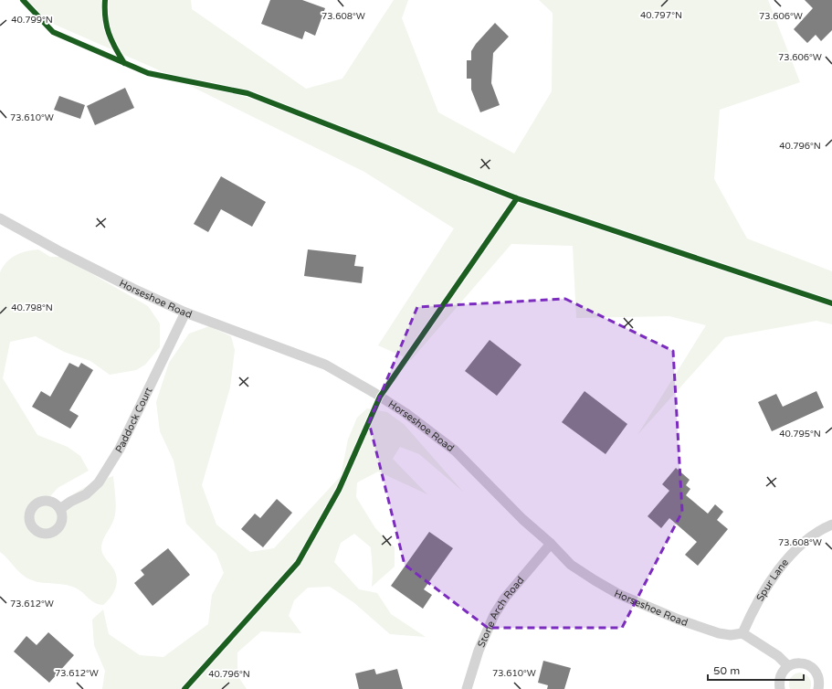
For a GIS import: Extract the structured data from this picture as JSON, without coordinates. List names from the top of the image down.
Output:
{
  "streets": {
    "street": [
      "Horseshoe Road",
      "Paddock Court",
      "Spur Lane",
      "Stone Arch Road"
    ]
  },
  "crossings": [
    ["Horseshoe Road", "Paddock Court"],
    ["Horseshoe Road", "Spur Lane"],
    ["Horseshoe Road", "Stone Arch Road"]
  ],
  "scale_bar": "50 m",
  "coordinates": [
    "40.797°N",
    "73.608°W",
    "73.606°W",
    "40.799°N",
    "73.610°W",
    "40.796°N",
    "40.798°N",
    "40.795°N",
    "73.612°W"
  ]
}
